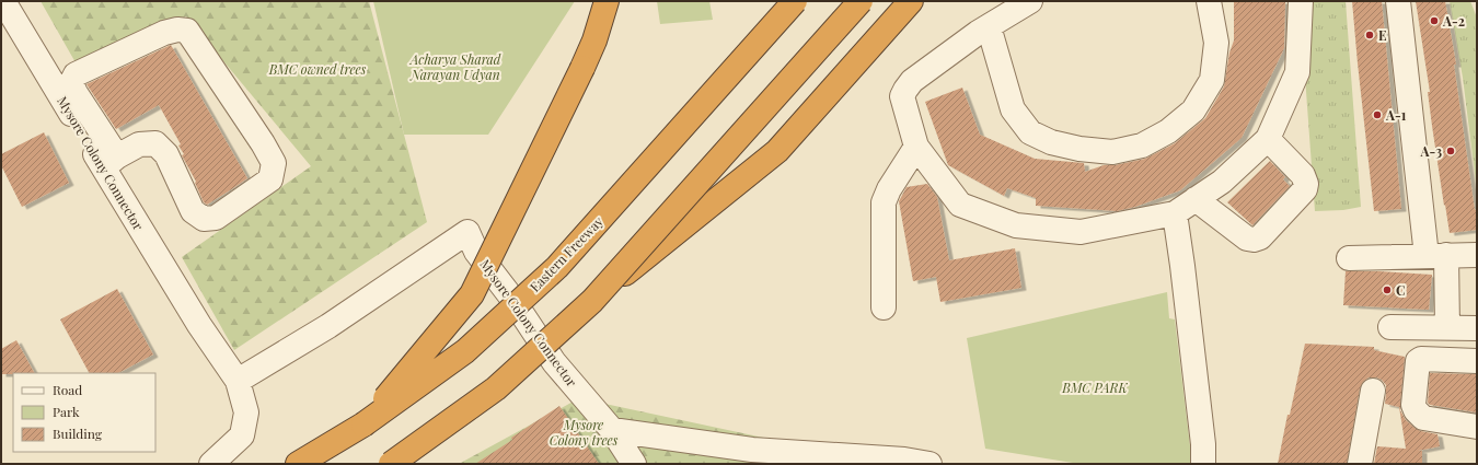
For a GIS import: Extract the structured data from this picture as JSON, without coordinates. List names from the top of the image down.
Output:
{
  "streets": {
    "highway": ["Eastern Freeway"],
    "street": ["Mysore Colony Connector"]
  },
  "parks": [
    "Acharya Sharad Narayan Udyan",
    "BMC owned trees",
    "BMC PARK",
    "Mysore Colony trees"
  ],
  "places": [
    "A-2",
    "E",
    "A-1",
    "A-3",
    "C"
  ],
  "legend": ["Road", "Park", "Building"]
}
